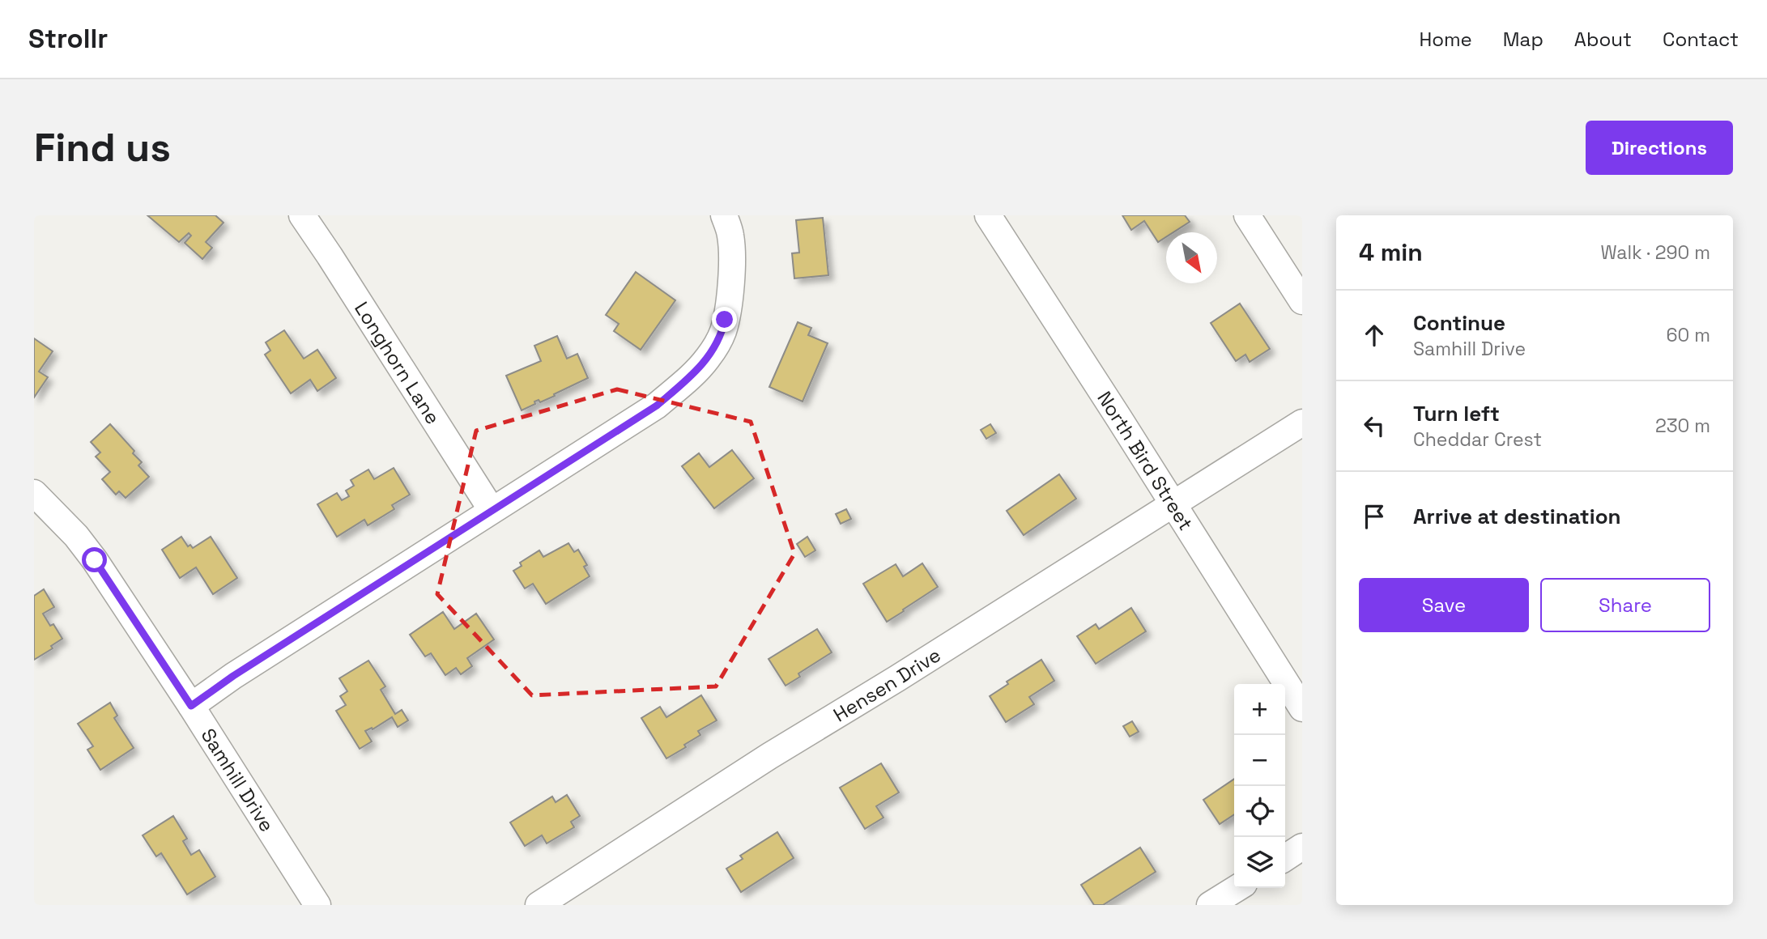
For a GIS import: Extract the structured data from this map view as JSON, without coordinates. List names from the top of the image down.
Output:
{
  "streets": {
    "street": [
      "Longhorn Lane",
      "North Bird Street",
      "Hensen Drive",
      "Samhill Drive"
    ]
  },
  "crossings": [
    ["North Bird Street", "Hensen Drive"]
  ],
  "north": "bottom right",
  "page": {
    "header": "Strollr",
    "nav": [
      "Home",
      "Map",
      "About",
      "Contact"
    ],
    "buttons": [
      "Directions",
      ["Save", "Share"]
    ],
    "title": "Find us",
    "heading": ["4 min", "Walk · 290 m"],
    "list": [
      ["Continue", "Samhill Drive", "60 m"],
      ["Turn left", "Cheddar Crest", "230 m"],
      "Arrive at destination"
    ],
    "map_buttons": ["+", "−"]
  }
}
